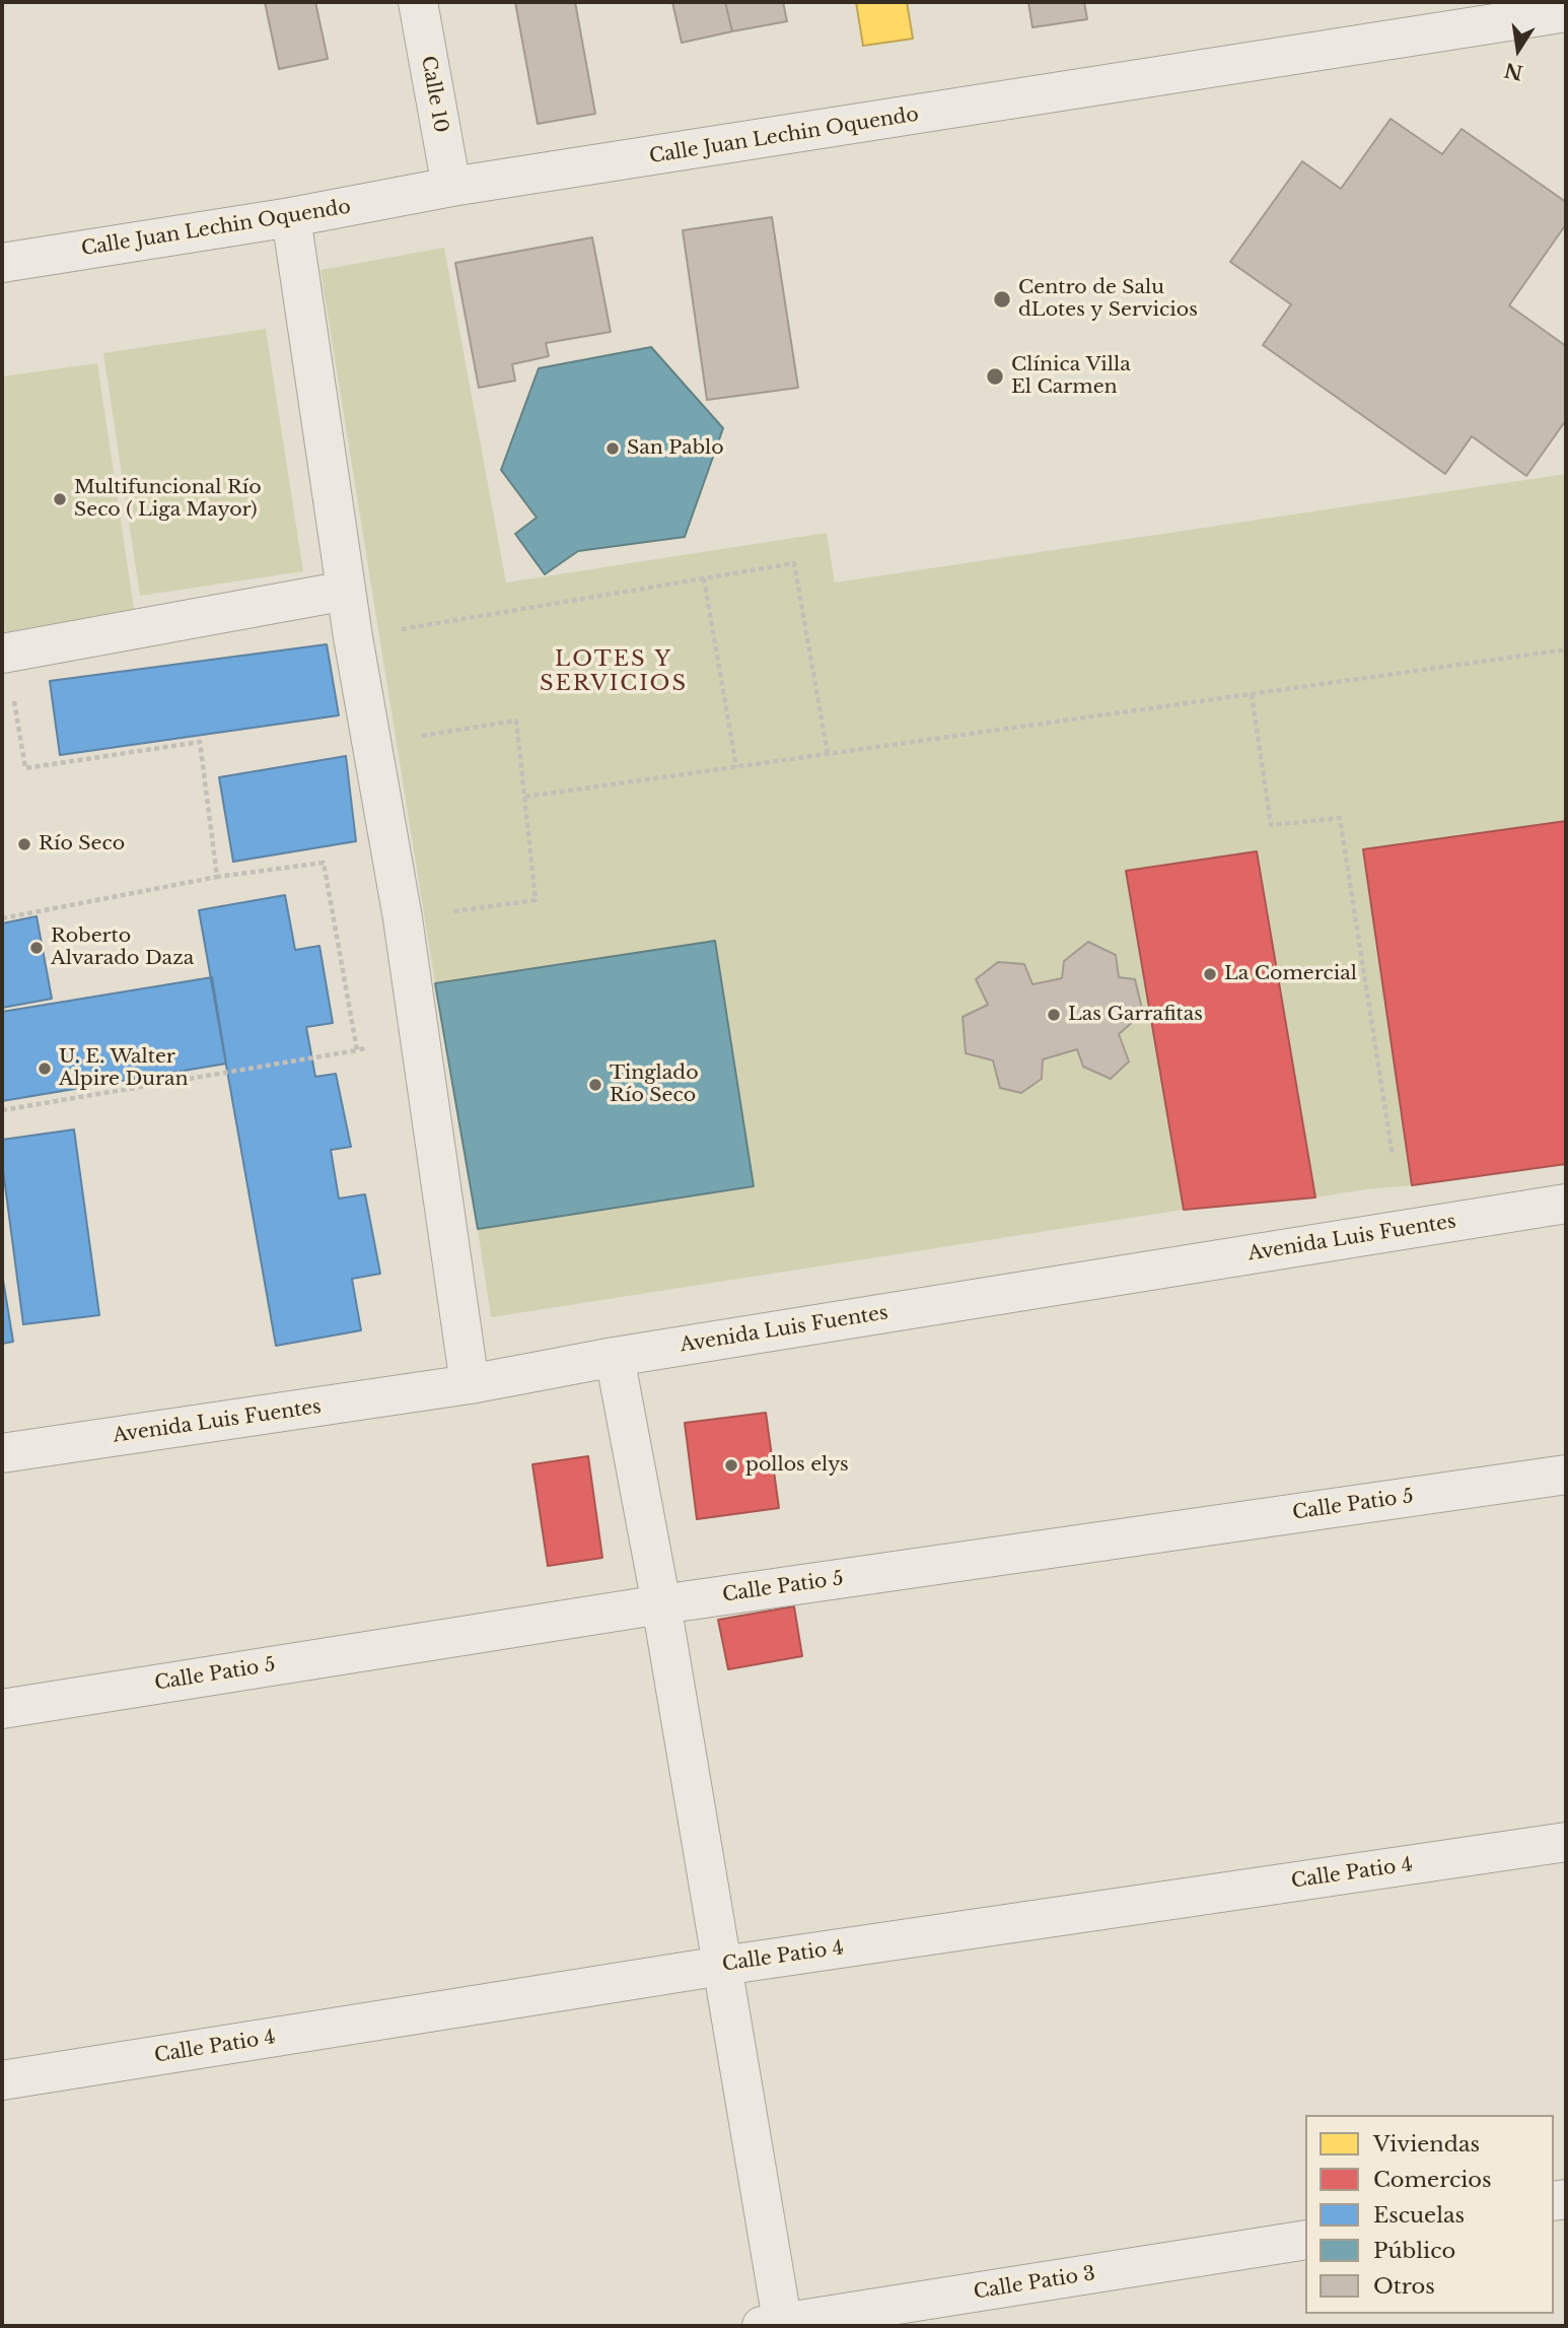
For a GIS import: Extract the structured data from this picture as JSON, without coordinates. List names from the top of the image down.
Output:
{
  "streets": {
    "street": [
      "Calle 10",
      "Calle Juan Lechin Oquendo",
      "Avenida Luis Fuentes",
      "Calle Patio 5",
      "Calle Patio 4",
      "Calle Patio 3"
    ]
  },
  "crossings": [
    ["Calle 10", "Calle Juan Lechin Oquendo"]
  ],
  "districts": ["LOTES Y SERVICIOS"],
  "places": [
    "Centro de Salu dLotes y Servicios",
    "Clínica Villa El Carmen",
    "San Pablo",
    "Multifuncional Río Seco ( Liga Mayor)",
    "Río Seco",
    "Roberto Alvarado Daza",
    "La Comercial",
    "Las Garrafitas",
    "U. E. Walter Alpire Duran",
    "Tinglado Río Seco",
    "pollos elys"
  ],
  "legend": [
    "Viviendas",
    "Comercios",
    "Escuelas",
    "Público",
    "Otros"
  ],
  "north": "bottom"
}
